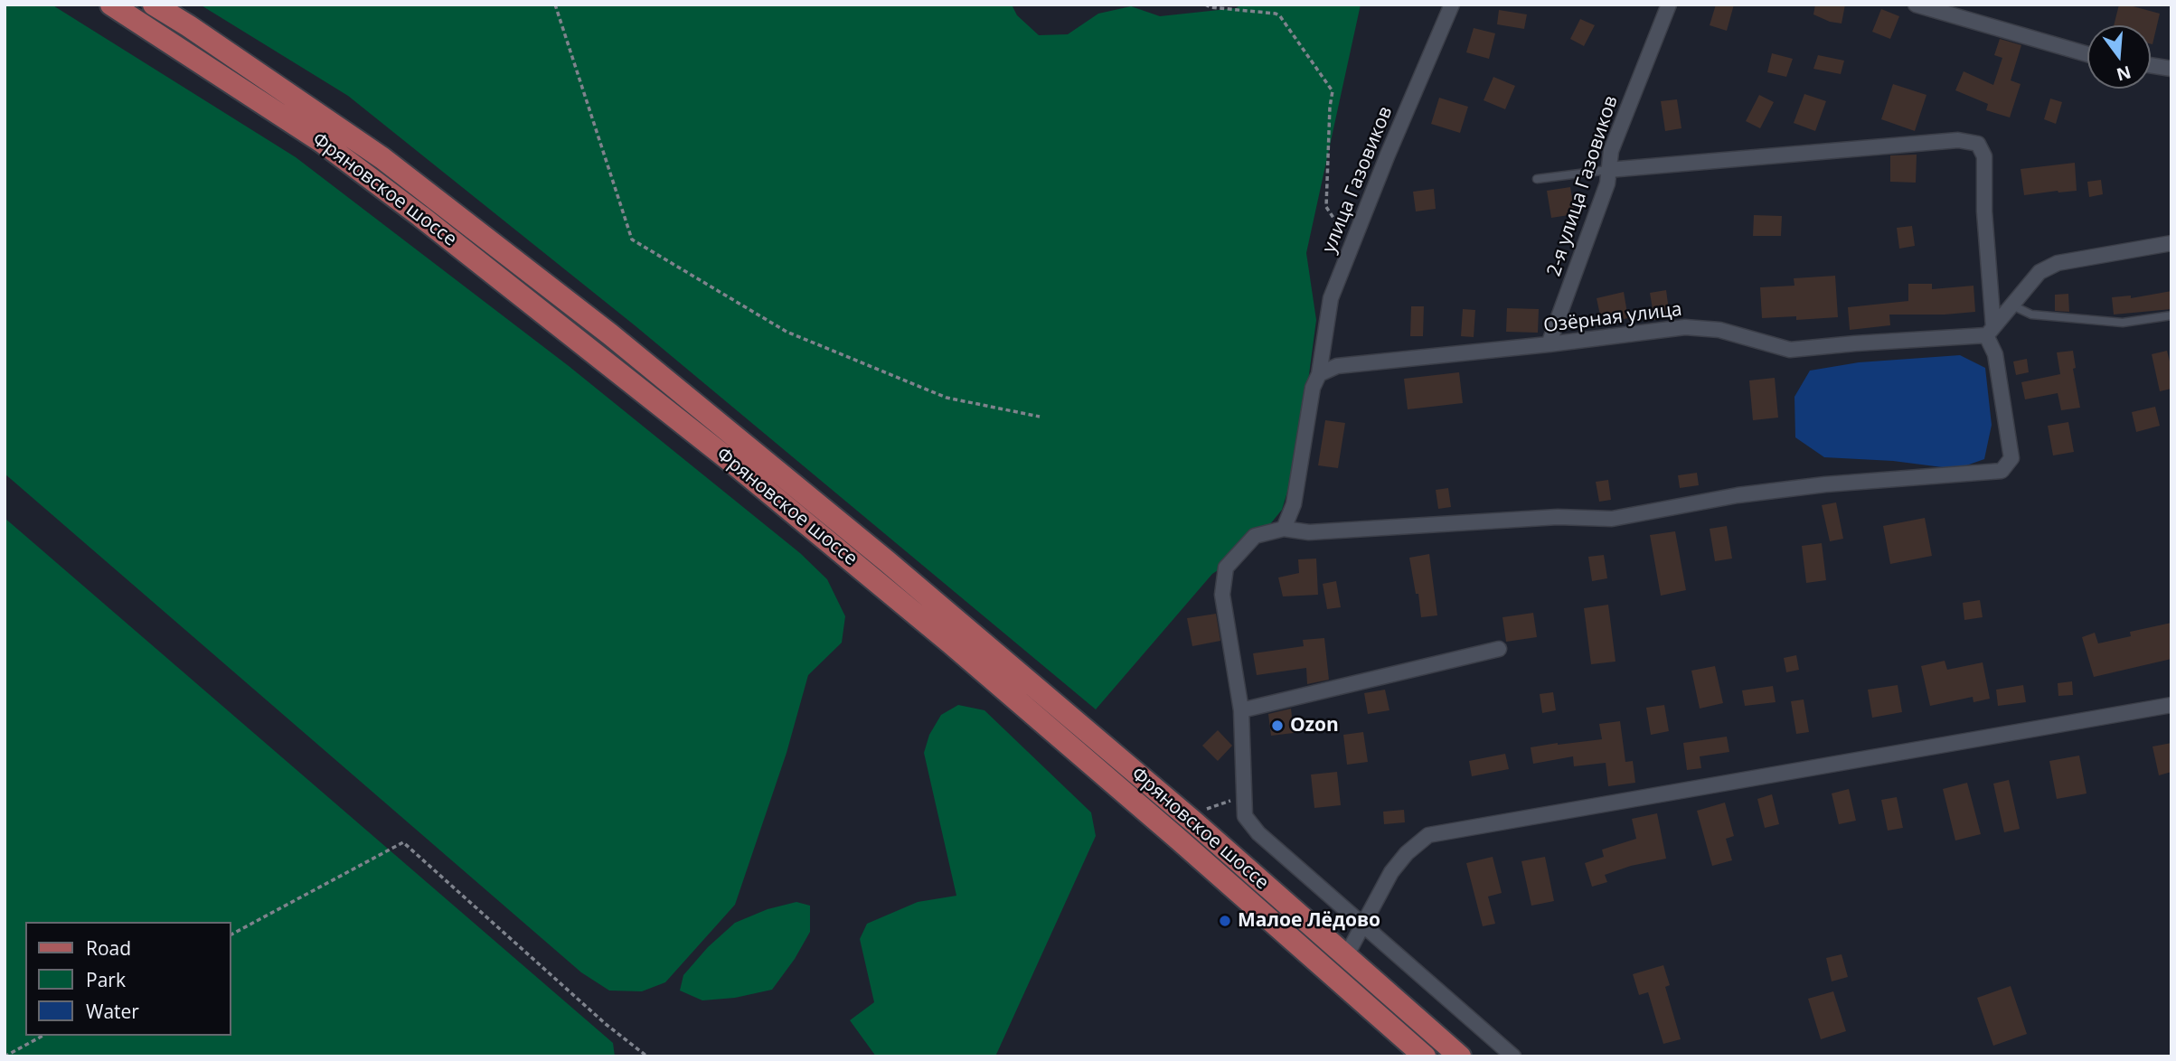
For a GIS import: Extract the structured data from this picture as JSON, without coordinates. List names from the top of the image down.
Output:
{
  "streets": {
    "main road": ["Фряновское шоссе"],
    "street": ["улица Газовиков", "2-я улица Газовиков", "Озёрная улица"]
  },
  "crossings": [
    ["улица Газовиков", "Озёрная улица"],
    ["2-я улица Газовиков", "Озёрная улица"]
  ],
  "places": ["Ozon", "Малое Лёдово"],
  "legend": ["Road", "Park", "Water"],
  "north": "bottom"
}
